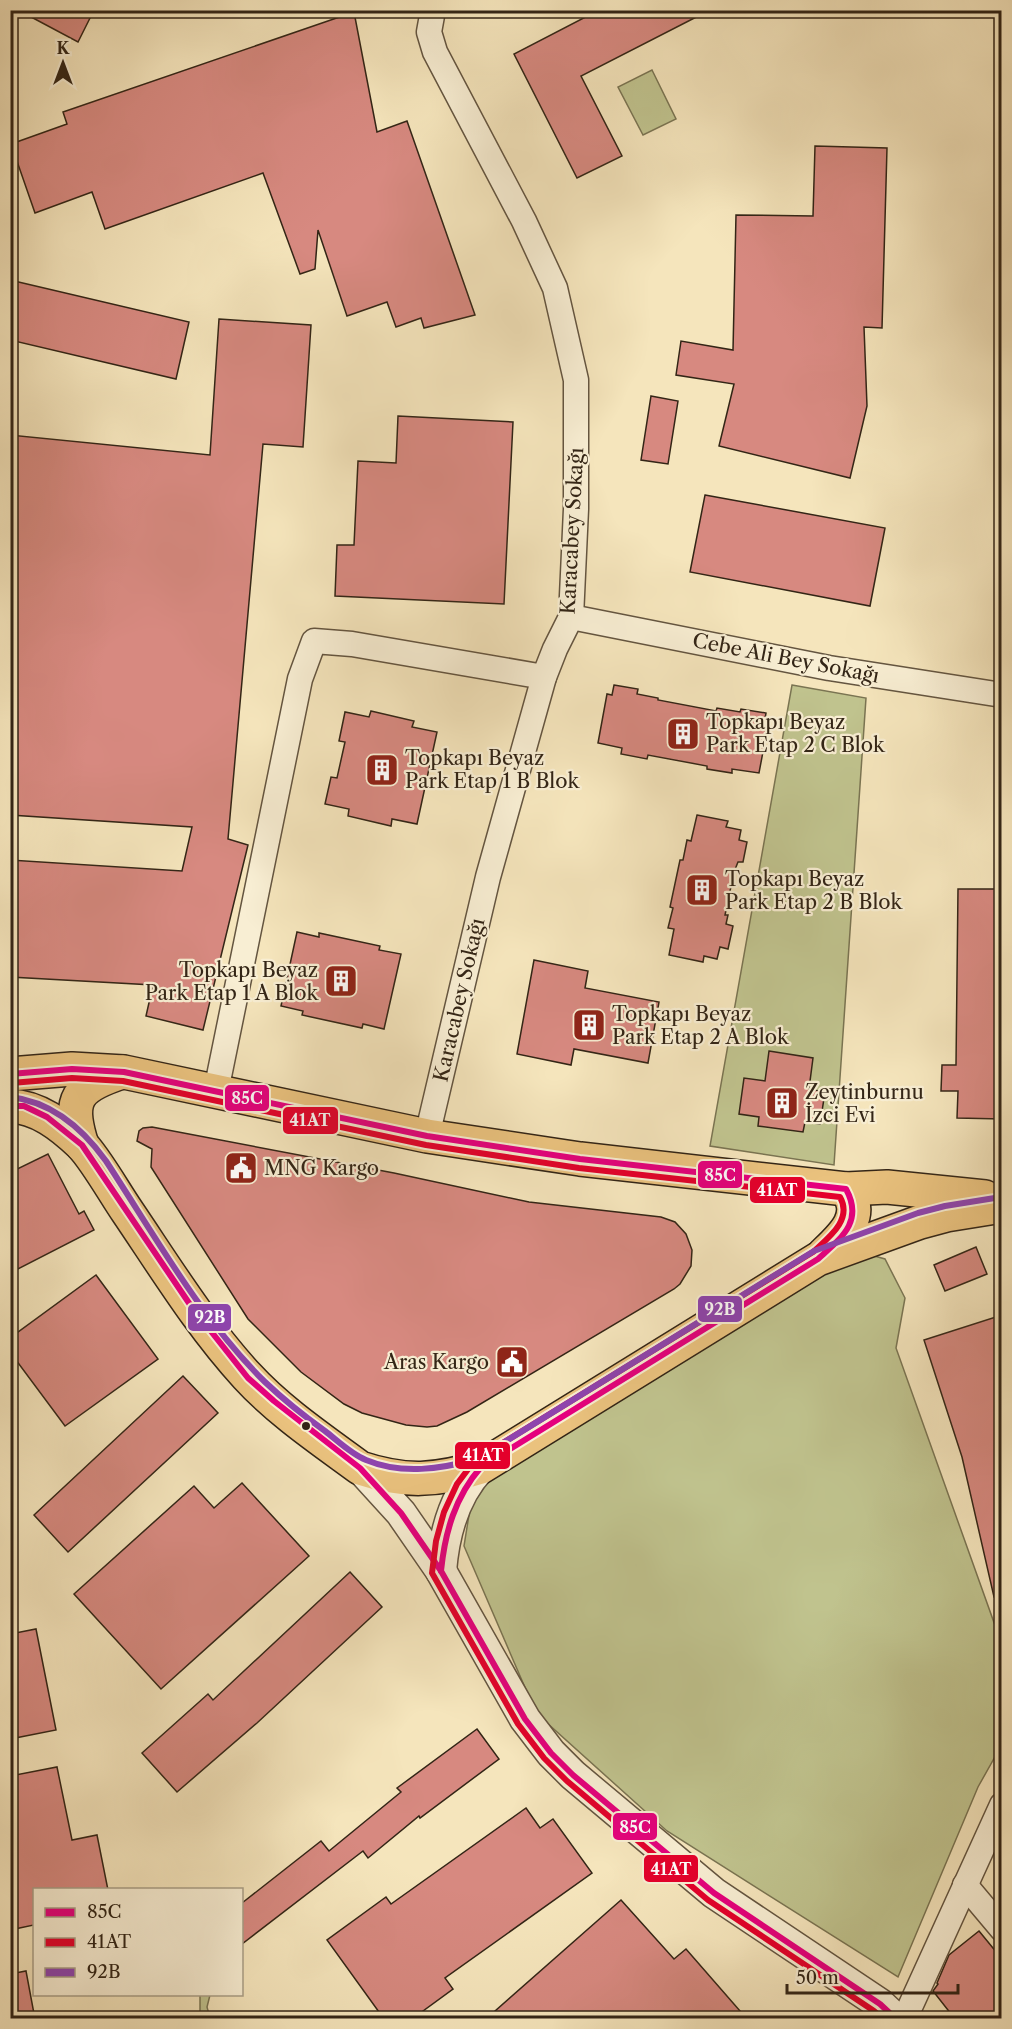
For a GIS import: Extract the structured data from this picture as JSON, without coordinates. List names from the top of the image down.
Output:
{
  "streets": {
    "street": ["Karacabey Sokağı", "Cebe Ali Bey Sokağı"]
  },
  "crossings": [
    ["Karacabey Sokağı", "Cebe Ali Bey Sokağı"]
  ],
  "places": {
    "building": [
      "Topkapı Beyaz Park Etap 2 C Blok",
      "Topkapı Beyaz Park Etap 1 B Blok",
      "Topkapı Beyaz Park Etap 2 B Blok",
      "Topkapı Beyaz Park Etap 1 A Blok",
      "Topkapı Beyaz Park Etap 2 A Blok",
      "Zeytinburnu İzci Evi"
    ],
    "public building": ["MNG Kargo", "Aras Kargo"]
  },
  "lines": ["transit line 85C", "transit line 41AT", "transit line 92B"],
  "legend": ["85C", "41AT", "92B"],
  "scale_bar": "50 m",
  "north": "top"
}
